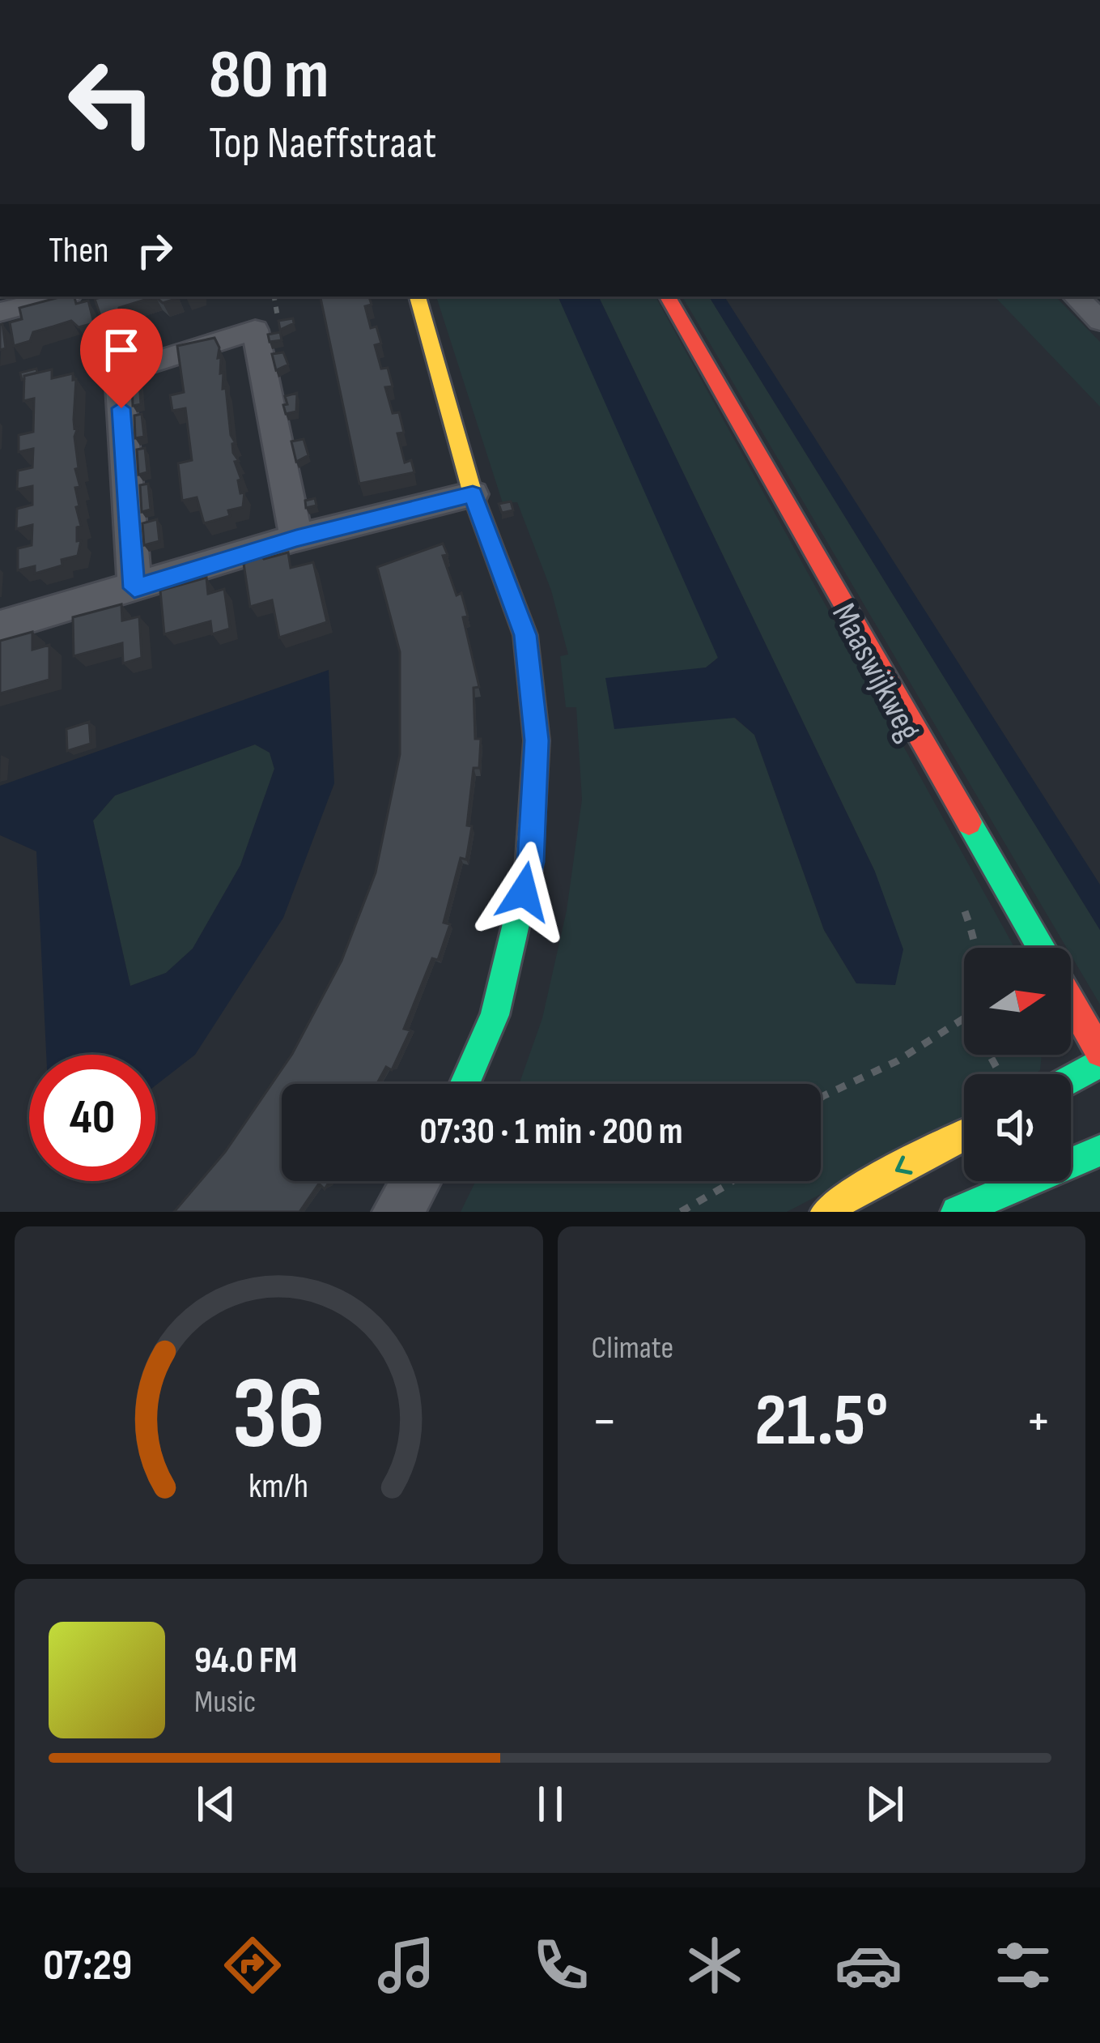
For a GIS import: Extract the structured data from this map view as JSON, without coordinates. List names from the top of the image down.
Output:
{
  "streets": {
    "street": ["Maaswijkweg"]
  },
  "north": "right",
  "page": {
    "turn": ["80 m", "Top Naeffstraat"],
    "then": "Then",
    "limit": "40",
    "trip": "07:30 · 1 min · 200 m",
    "tile": "Climate",
    "heat": ["−", "21.5°", "+"],
    "song": ["94.0 FM", "Music"],
    "tabs": "07:29",
    "gauge": ["36", "km/h"]
  }
}
